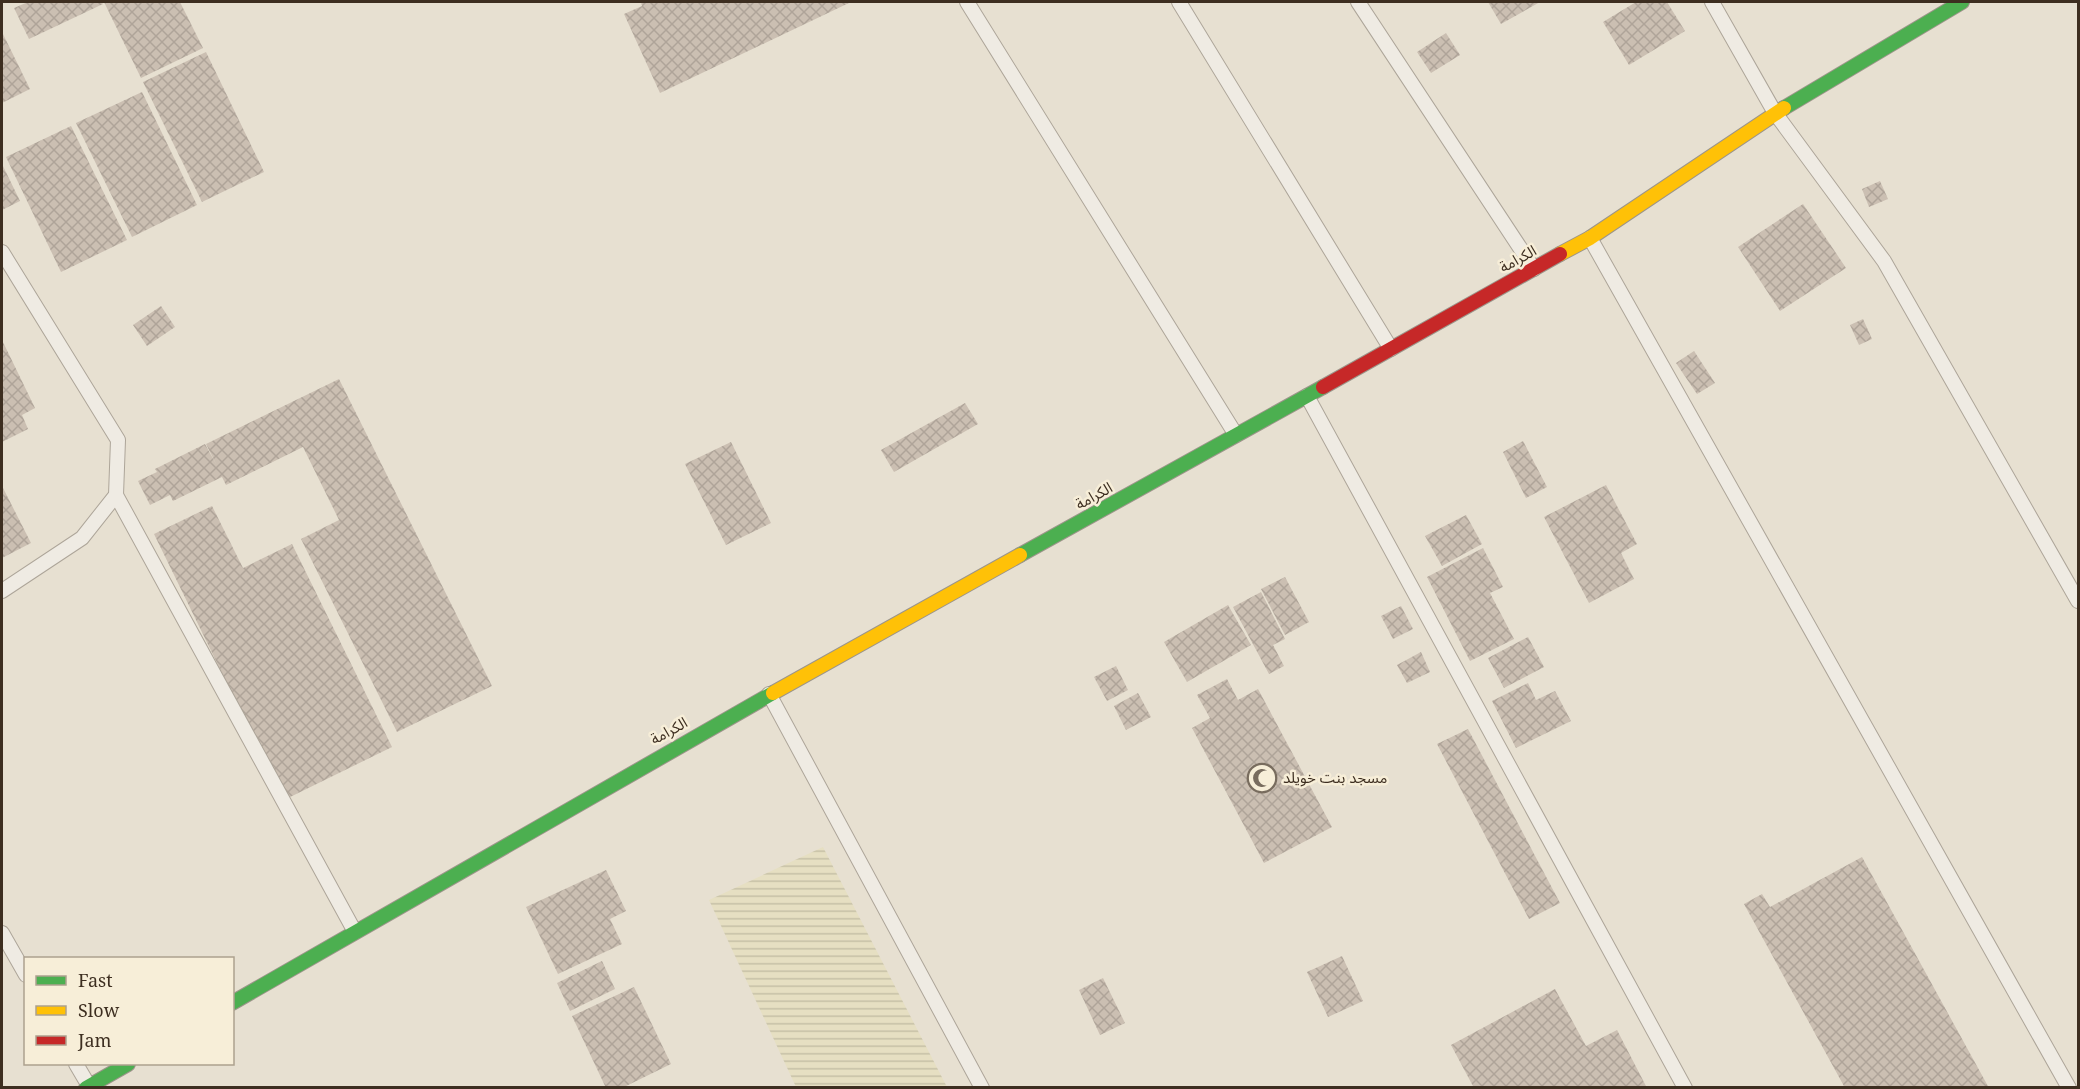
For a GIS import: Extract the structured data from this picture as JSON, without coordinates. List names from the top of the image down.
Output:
{
  "streets": {
    "main road": ["الكرامة"]
  },
  "places": {
    "mosque": ["مسجد بنت خويلد"]
  },
  "legend": ["Fast", "Slow", "Jam"]
}
